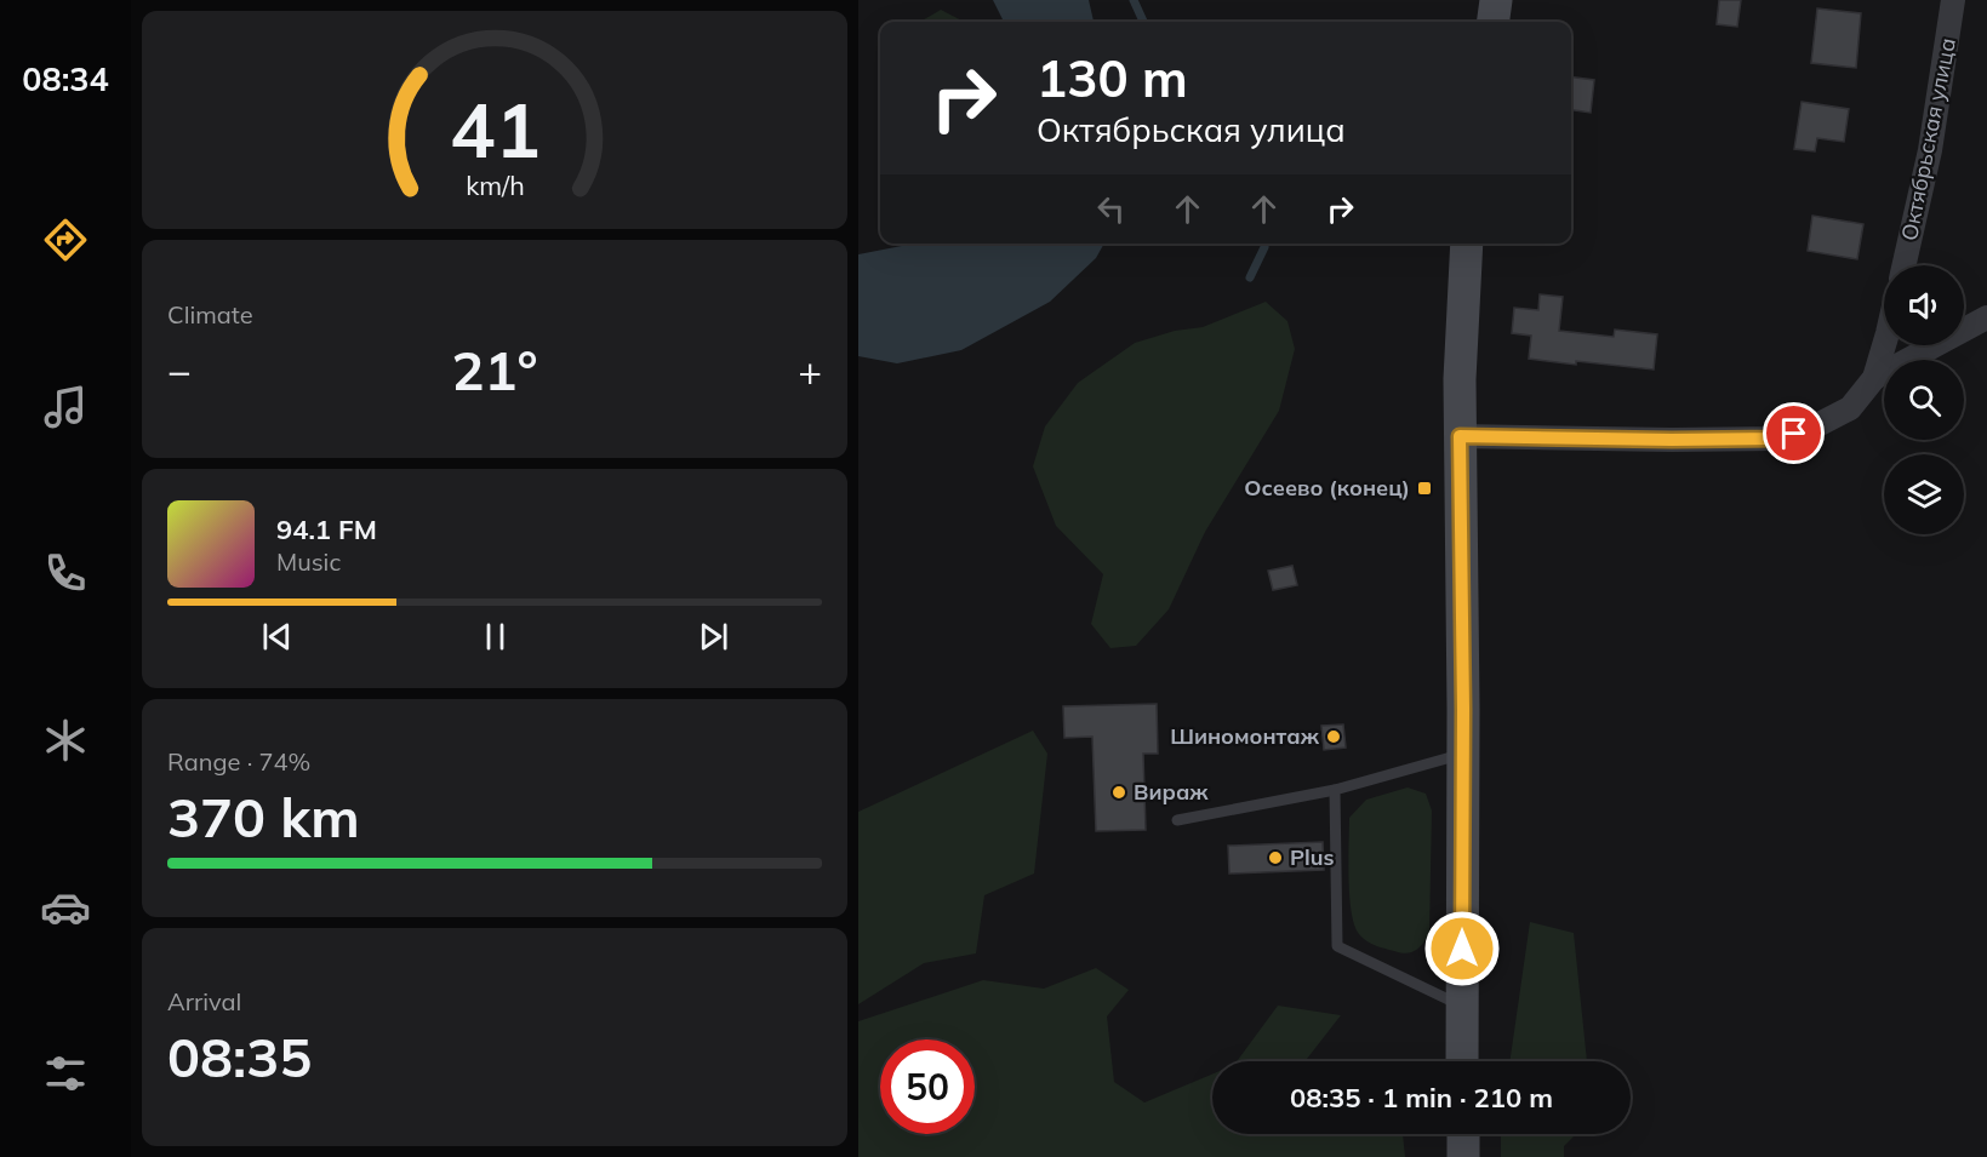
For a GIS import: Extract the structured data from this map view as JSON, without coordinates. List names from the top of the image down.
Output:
{
  "streets": {
    "street": ["Октябрьская улица"]
  },
  "places": {
    "transit": ["Осеево (конец)"],
    "other": ["Шиномонтаж", "Вираж", "Plus"]
  },
  "page": {
    "tabs": "08:34",
    "turn": ["130 m", "Октябрьская улица"],
    "tile": [
      "Climate",
      ["Range · 74%", "370 km"],
      ["Arrival", "08:35"]
    ],
    "heat": ["−", "21°", "+"],
    "song": ["94.1 FM", "Music"],
    "limit": "50",
    "trip": "08:35 · 1 min · 210 m",
    "gauge": ["41", "km/h"]
  }
}
